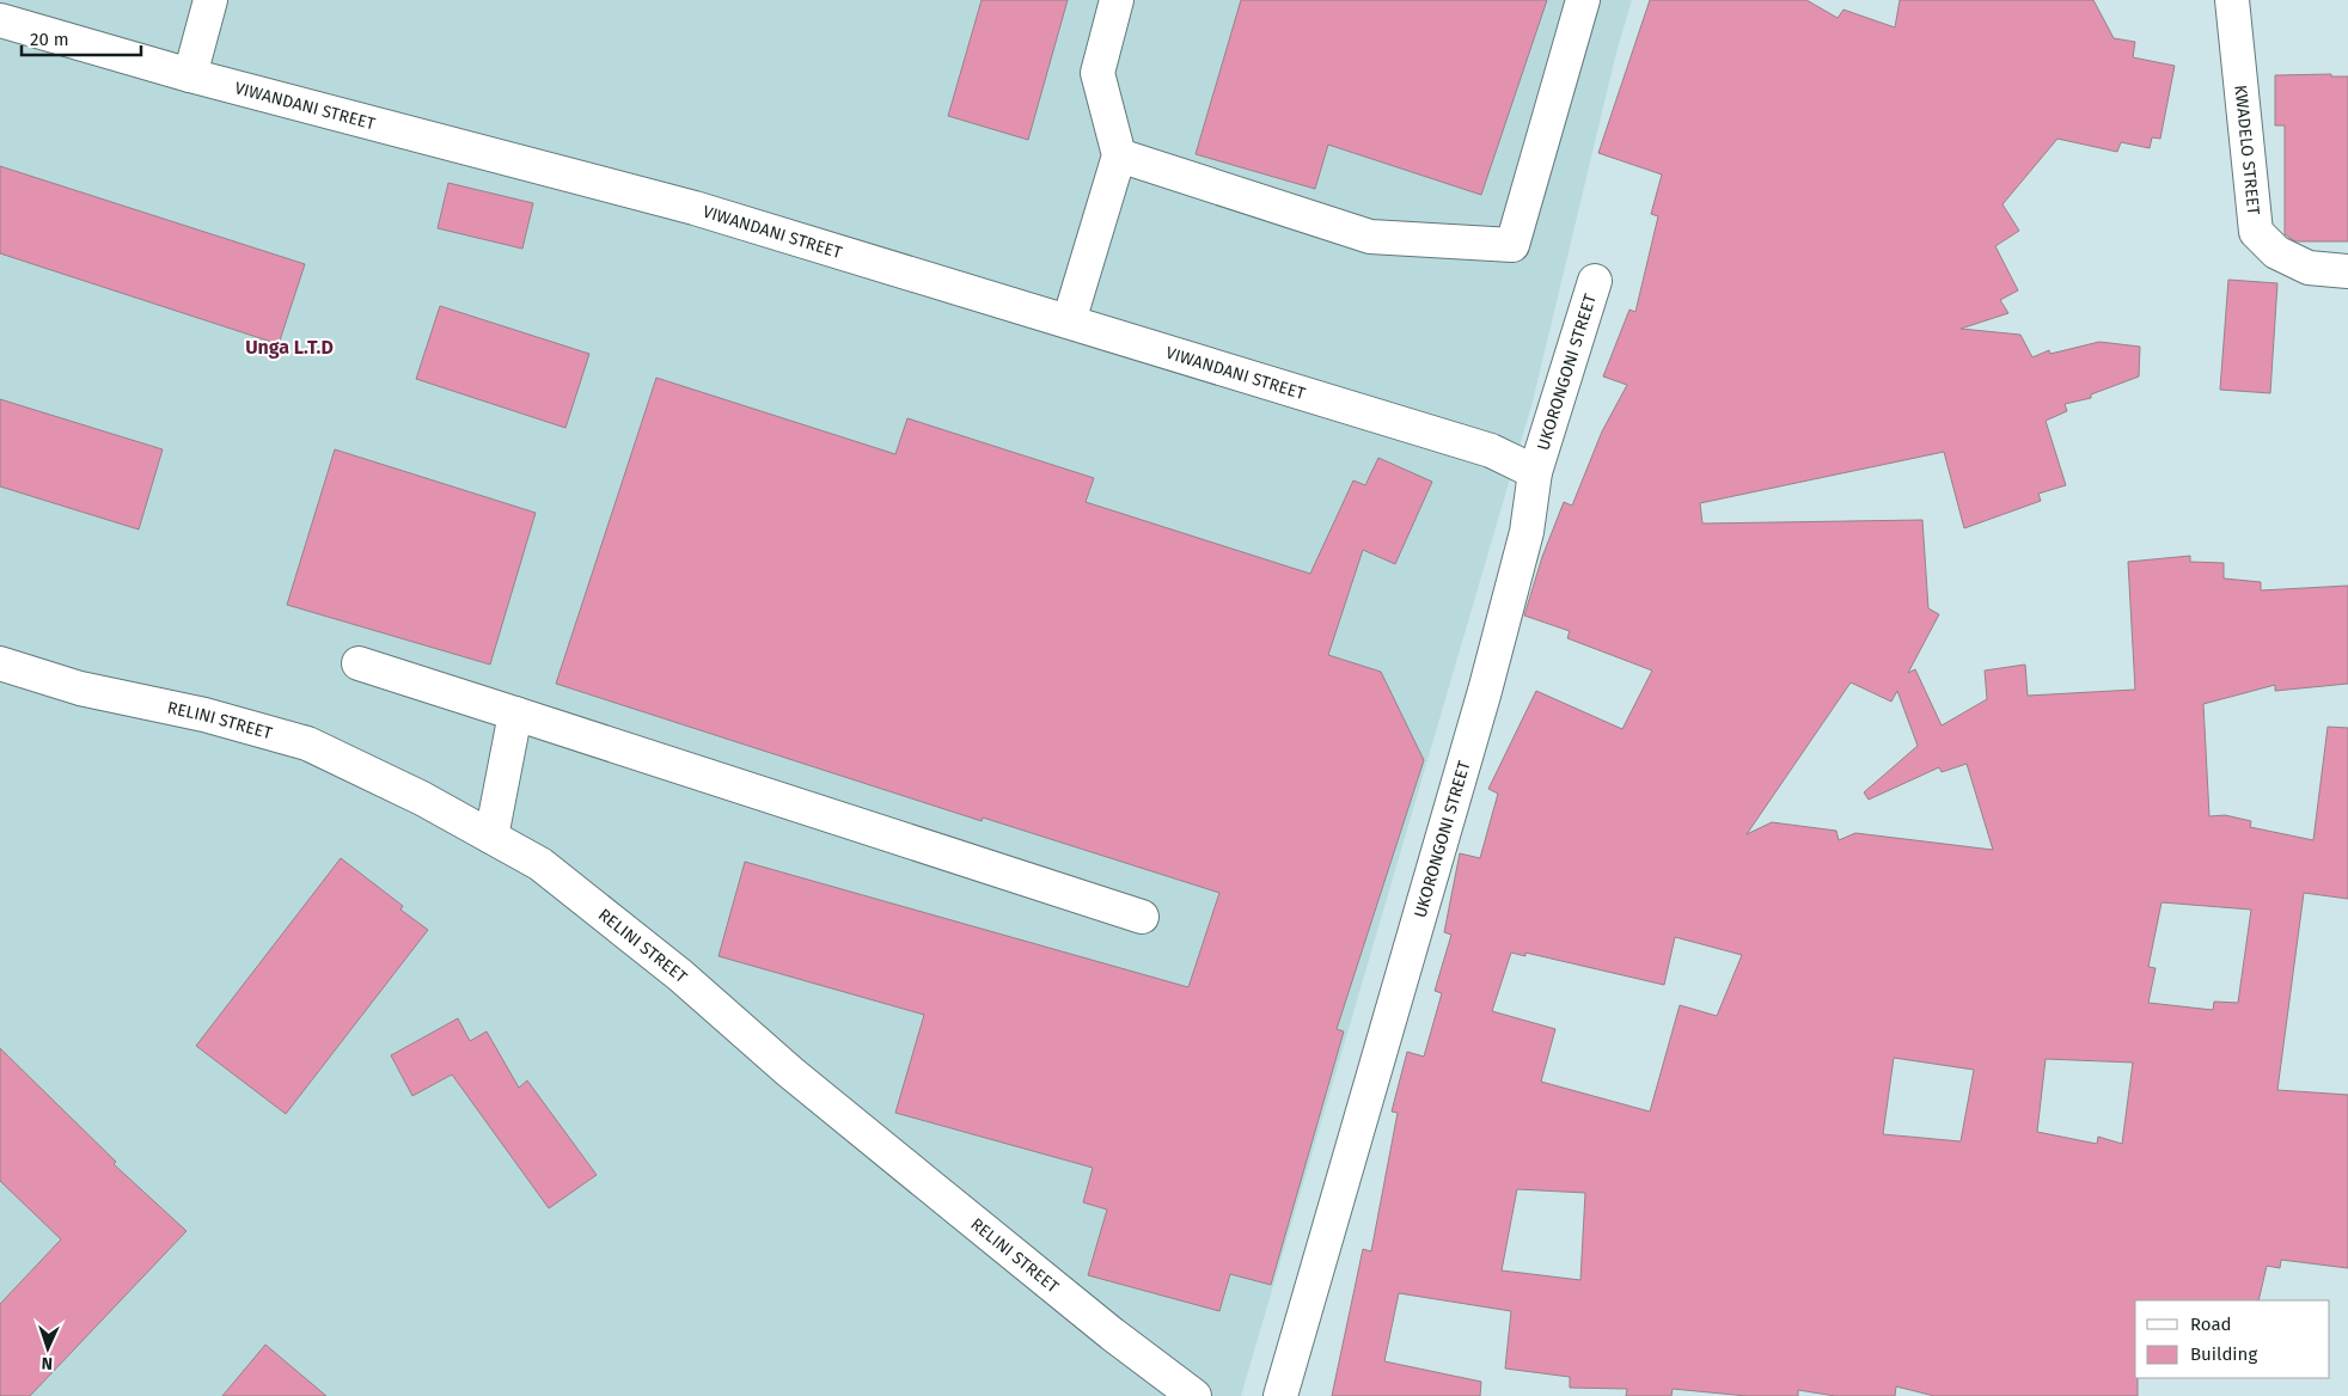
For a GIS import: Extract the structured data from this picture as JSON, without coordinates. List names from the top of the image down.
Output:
{
  "streets": {
    "street": [
      "VIWANDANI STREET",
      "KWADELO STREET",
      "UKORONGONI STREET",
      "RELINI STREET"
    ]
  },
  "crossings": [
    ["VIWANDANI STREET", "UKORONGONI STREET"]
  ],
  "districts": ["Unga L.T.D"],
  "legend": ["Road", "Building"],
  "scale_bar": "20 m",
  "north": "bottom"
}
